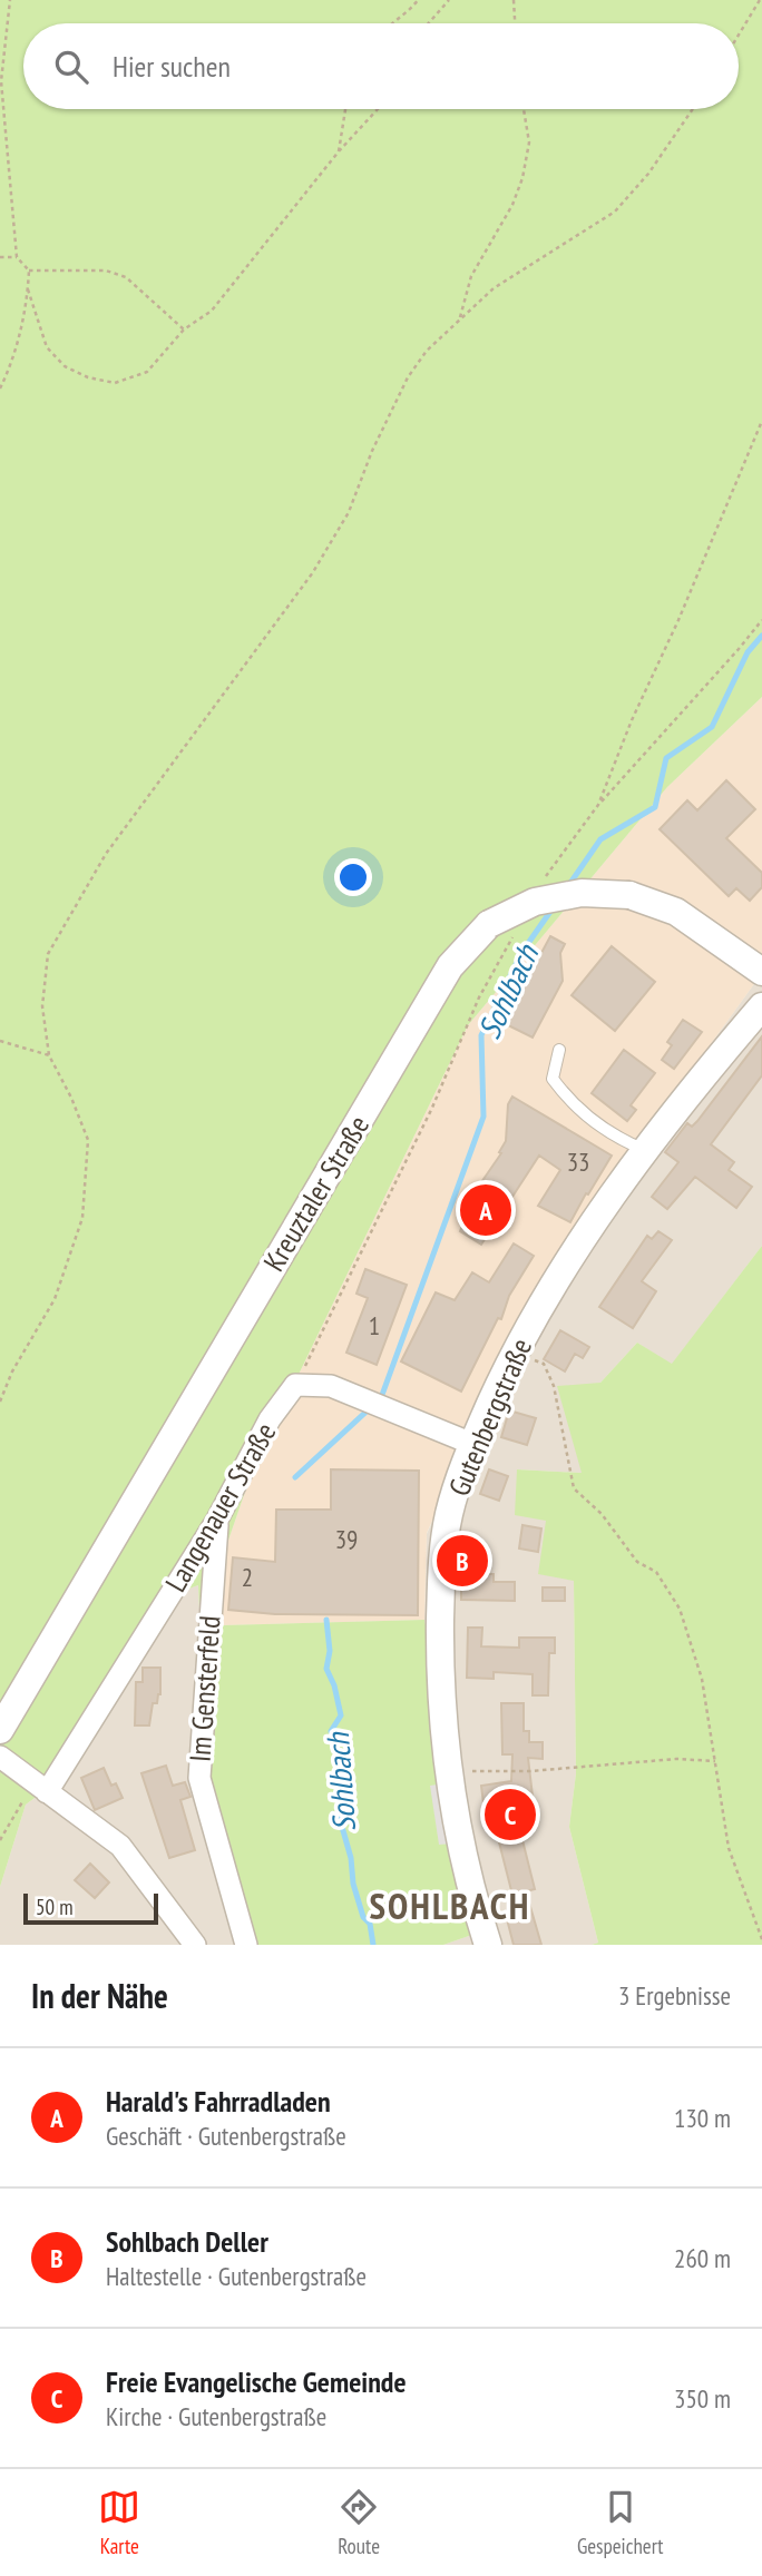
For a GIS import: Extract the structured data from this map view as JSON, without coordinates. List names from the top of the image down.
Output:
{
  "streets": {
    "street": [
      "Kreuztaler Straße",
      "Gutenbergstraße",
      "Langenauer Straße",
      "Im Gensterfeld"
    ]
  },
  "crossings": [
    ["Gutenbergstraße", "Langenauer Straße"],
    ["Langenauer Straße", "Im Gensterfeld"]
  ],
  "districts": ["SOHLBACH"],
  "water": ["Sohlbach"],
  "house_numbers": [
    "33",
    "1",
    "39",
    "2"
  ],
  "scale_bar": "50 m",
  "page": {
    "search": "Hier suchen",
    "pins": ["A", "B", "C"],
    "scale": "50 m",
    "heading": ["In der Nähe", "3 Ergebnisse"],
    "list": [
      {
        "mark": "A",
        "name": "Harald's Fahrradladen",
        "note": "Geschäft · Gutenbergstraße",
        "value": "130 m"
      },
      {
        "mark": "B",
        "name": "Sohlbach Deller",
        "note": "Haltestelle · Gutenbergstraße",
        "value": "260 m"
      },
      {
        "mark": "C",
        "name": "Freie Evangelische Gemeinde",
        "note": "Kirche · Gutenbergstraße",
        "value": "350 m"
      }
    ],
    "nav": ["Karte", "Route", "Gespeichert"]
  }
}
